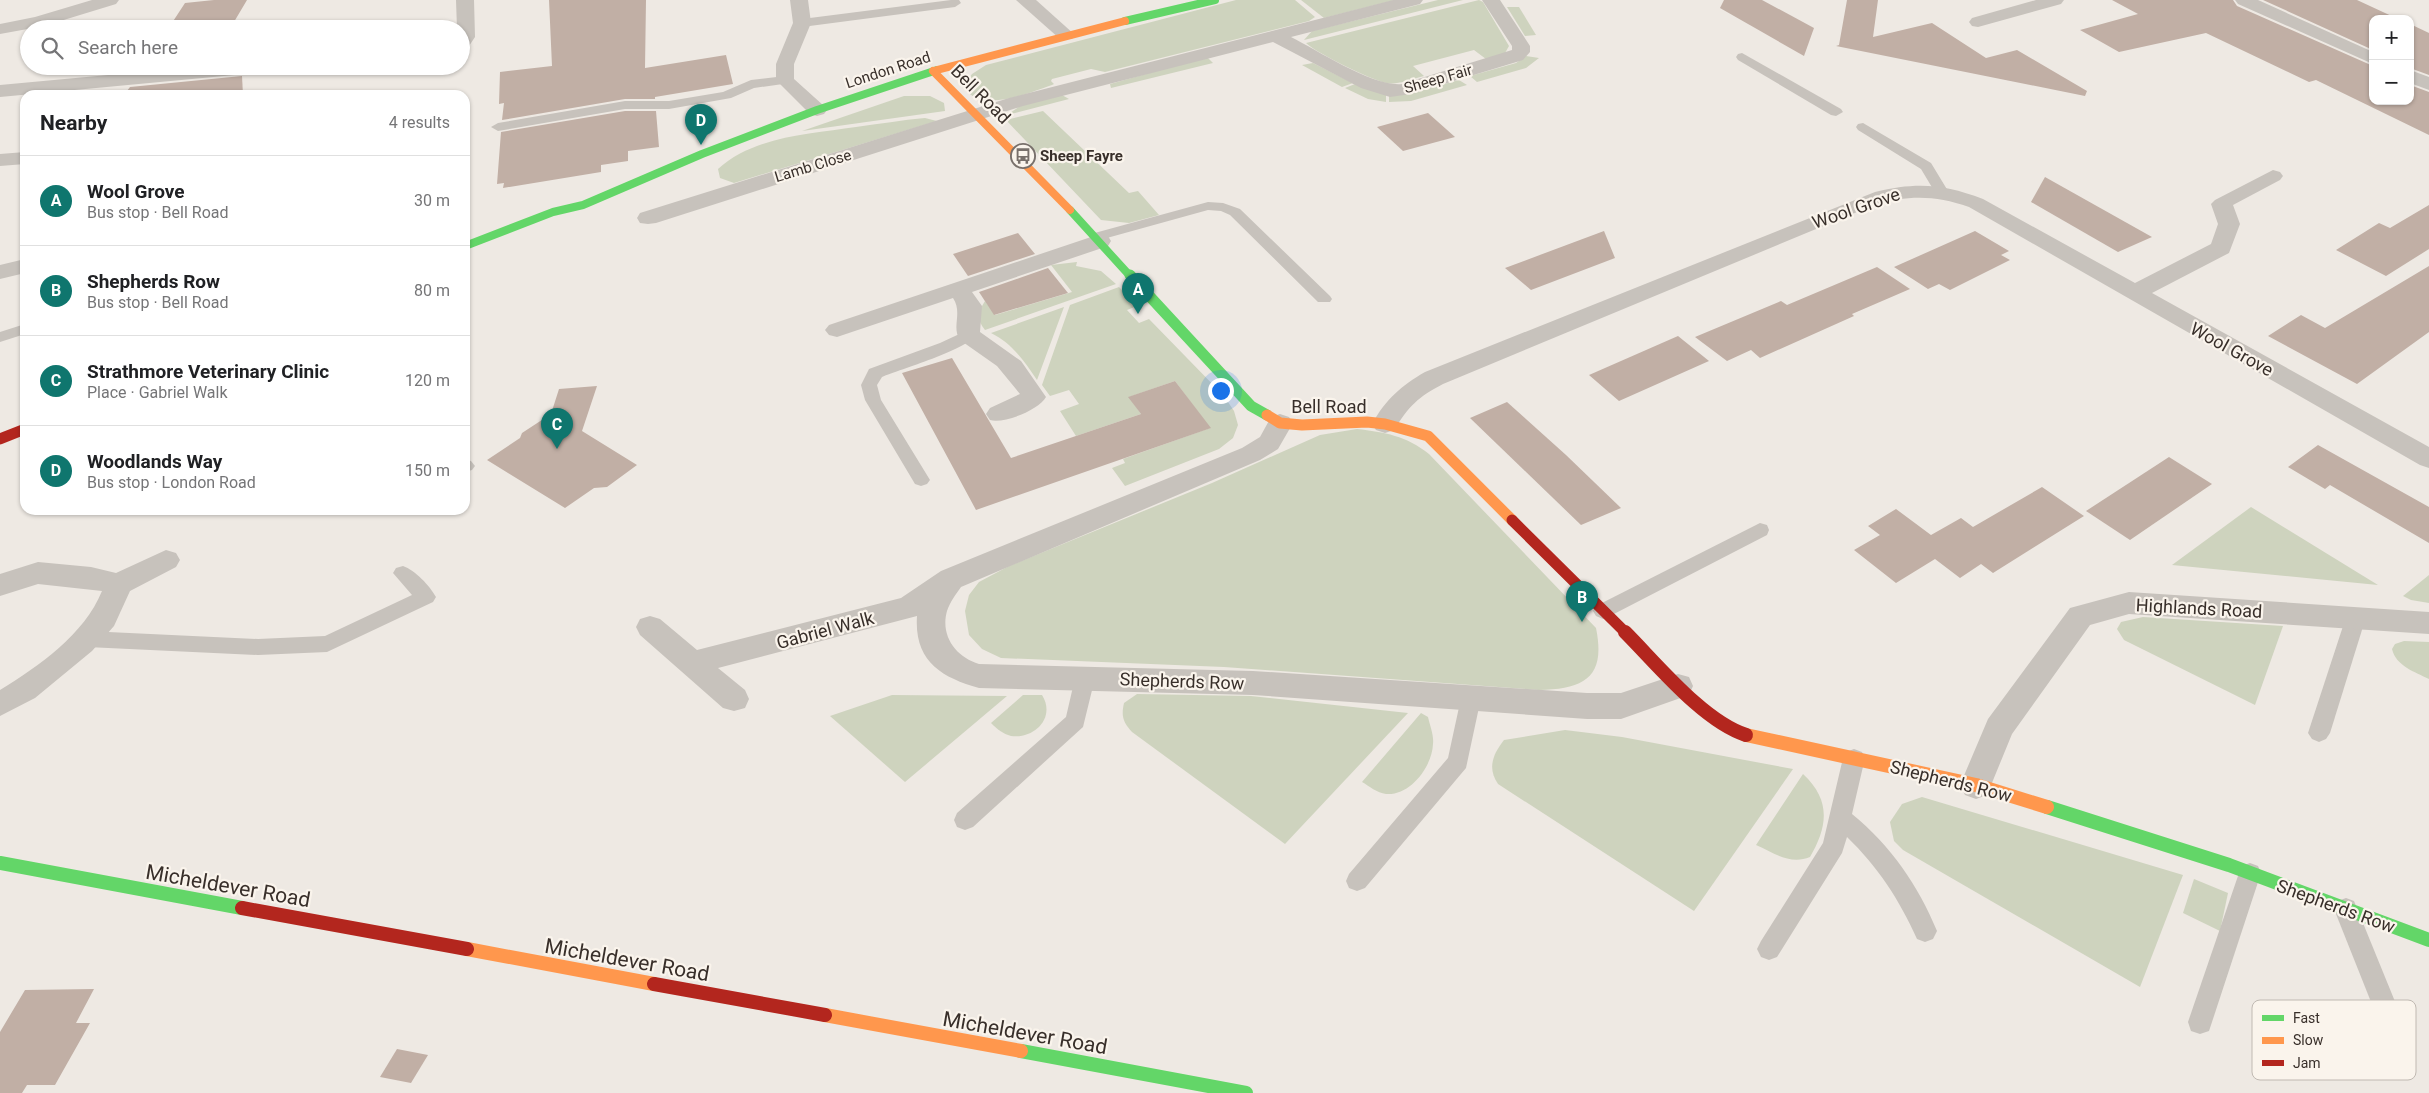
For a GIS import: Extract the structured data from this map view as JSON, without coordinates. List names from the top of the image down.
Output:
{
  "streets": {
    "street": [
      "London Road",
      "Sheep Fair",
      "Bell Road",
      "Lamb Close",
      "Wool Grove",
      "Highlands Road",
      "Gabriel Walk",
      "Shepherds Row",
      "Micheldever Road"
    ]
  },
  "crossings": [
    ["London Road", "Bell Road"],
    ["Bell Road", "Lamb Close"],
    ["Bell Road", "Wool Grove"],
    ["Bell Road", "Shepherds Row"],
    ["Highlands Road", "Shepherds Row"],
    ["Gabriel Walk", "Shepherds Row"]
  ],
  "places": {
    "bus stop": ["Sheep Fayre"]
  },
  "legend": ["Fast", "Slow", "Jam"],
  "page": {
    "map_buttons": ["+", "−"],
    "search": "Search here",
    "heading": ["Nearby", "4 results"],
    "pins": [
      "D",
      "A",
      "C",
      "B"
    ],
    "list": [
      {
        "mark": "A",
        "name": "Wool Grove",
        "note": "Bus stop · Bell Road",
        "value": "30 m"
      },
      {
        "mark": "B",
        "name": "Shepherds Row",
        "note": "Bus stop · Bell Road",
        "value": "80 m"
      },
      {
        "mark": "C",
        "name": "Strathmore Veterinary Clinic",
        "note": "Place · Gabriel Walk",
        "value": "120 m"
      },
      {
        "mark": "D",
        "name": "Woodlands Way",
        "note": "Bus stop · London Road",
        "value": "150 m"
      }
    ]
  }
}
